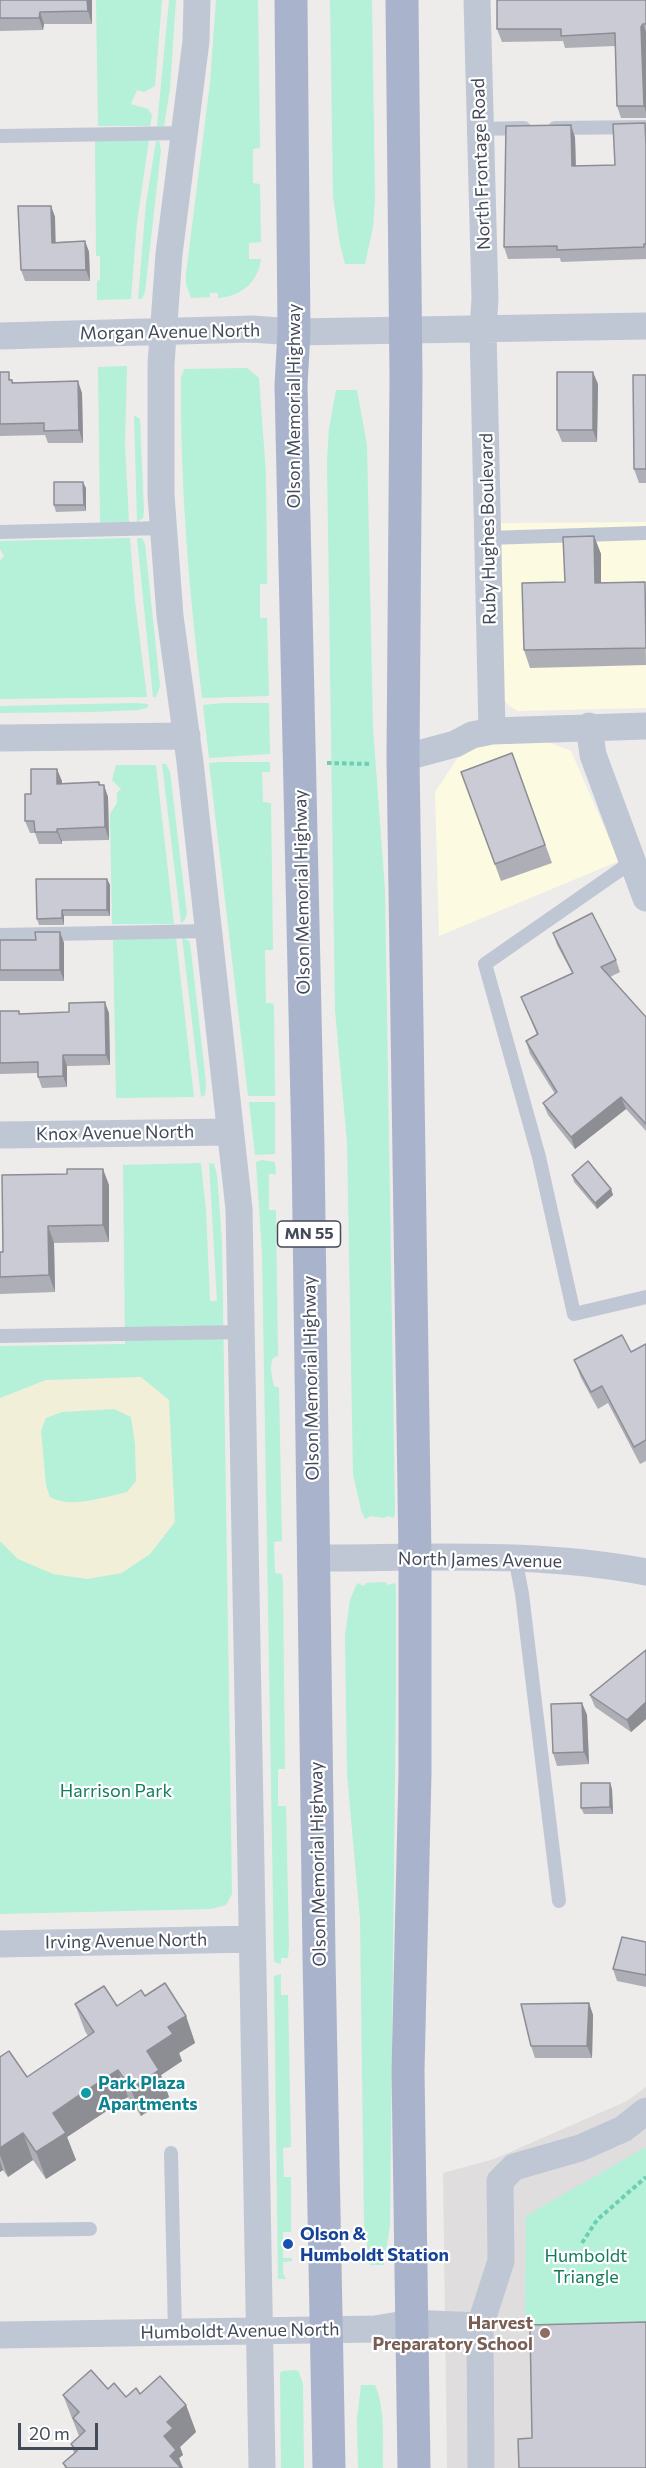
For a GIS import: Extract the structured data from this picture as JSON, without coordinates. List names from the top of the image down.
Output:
{
  "streets": {
    "main road": ["Olson Memorial Highway", "MN 55"],
    "street": [
      "North Frontage Road",
      "Morgan Avenue North",
      "Ruby Hughes Boulevard",
      "Knox Avenue North",
      "North James Avenue",
      "Irving Avenue North",
      "Humboldt Avenue North"
    ]
  },
  "crossings": [
    ["North Frontage Road", "Morgan Avenue North"],
    ["North Frontage Road", "Ruby Hughes Boulevard"],
    ["Morgan Avenue North", "Olson Memorial Highway"],
    ["Morgan Avenue North", "Ruby Hughes Boulevard"],
    ["Olson Memorial Highway", "North James Avenue"],
    ["Olson Memorial Highway", "Humboldt Avenue North"]
  ],
  "parks": ["Harrison Park", "Humboldt Triangle"],
  "places": ["Park Plaza Apartments", "Olson & Humboldt Station", "Harvest Preparatory School"],
  "scale_bar": "20 m"
}
